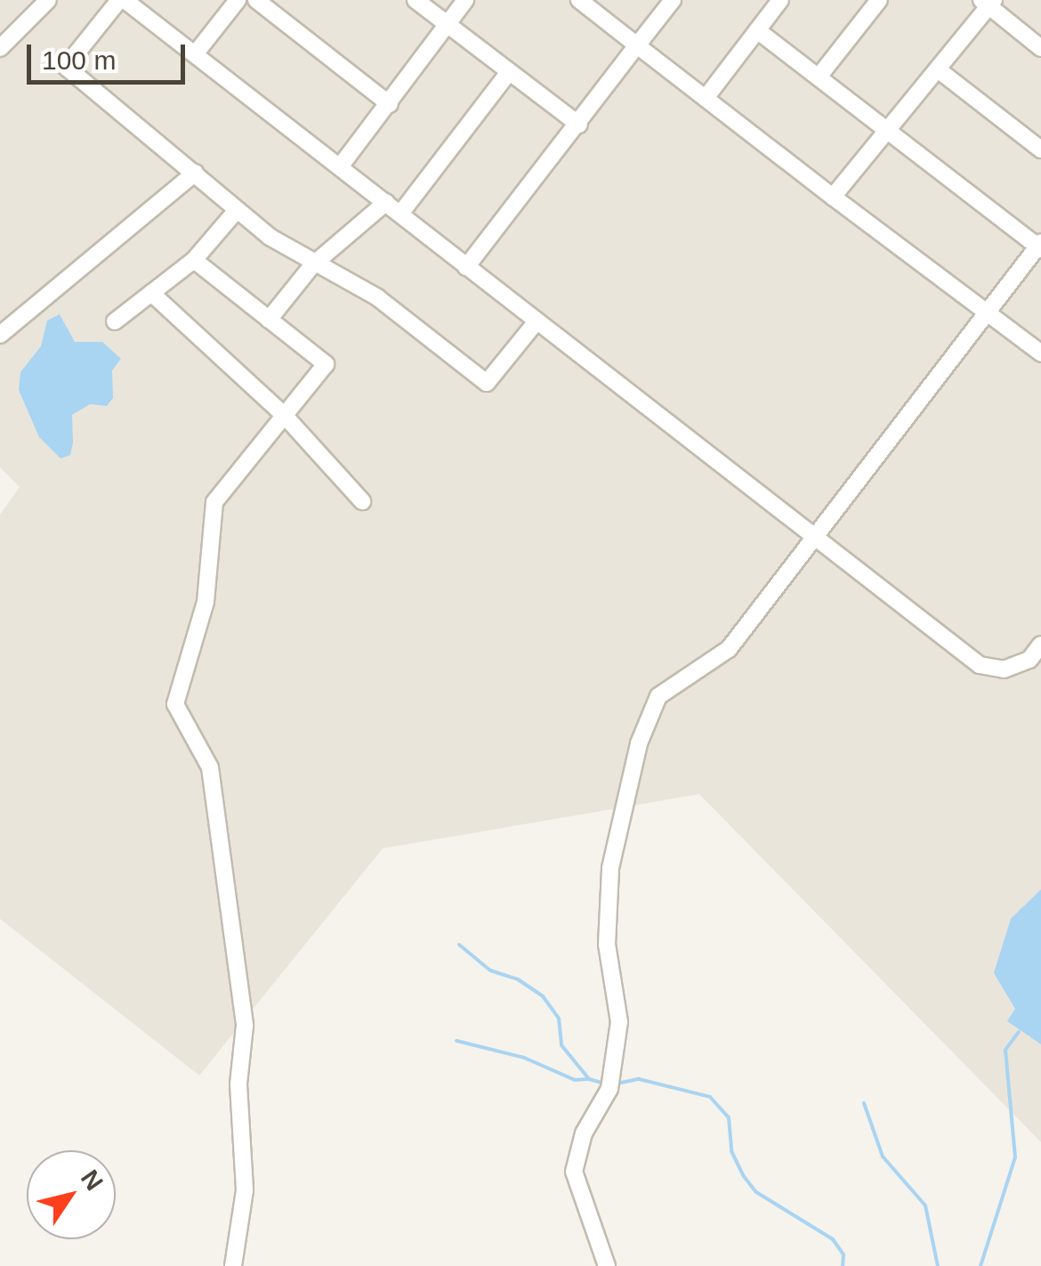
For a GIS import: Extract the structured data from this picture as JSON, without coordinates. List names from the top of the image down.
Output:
{
  "scale_bar": "100 m",
  "north": "top right"
}
